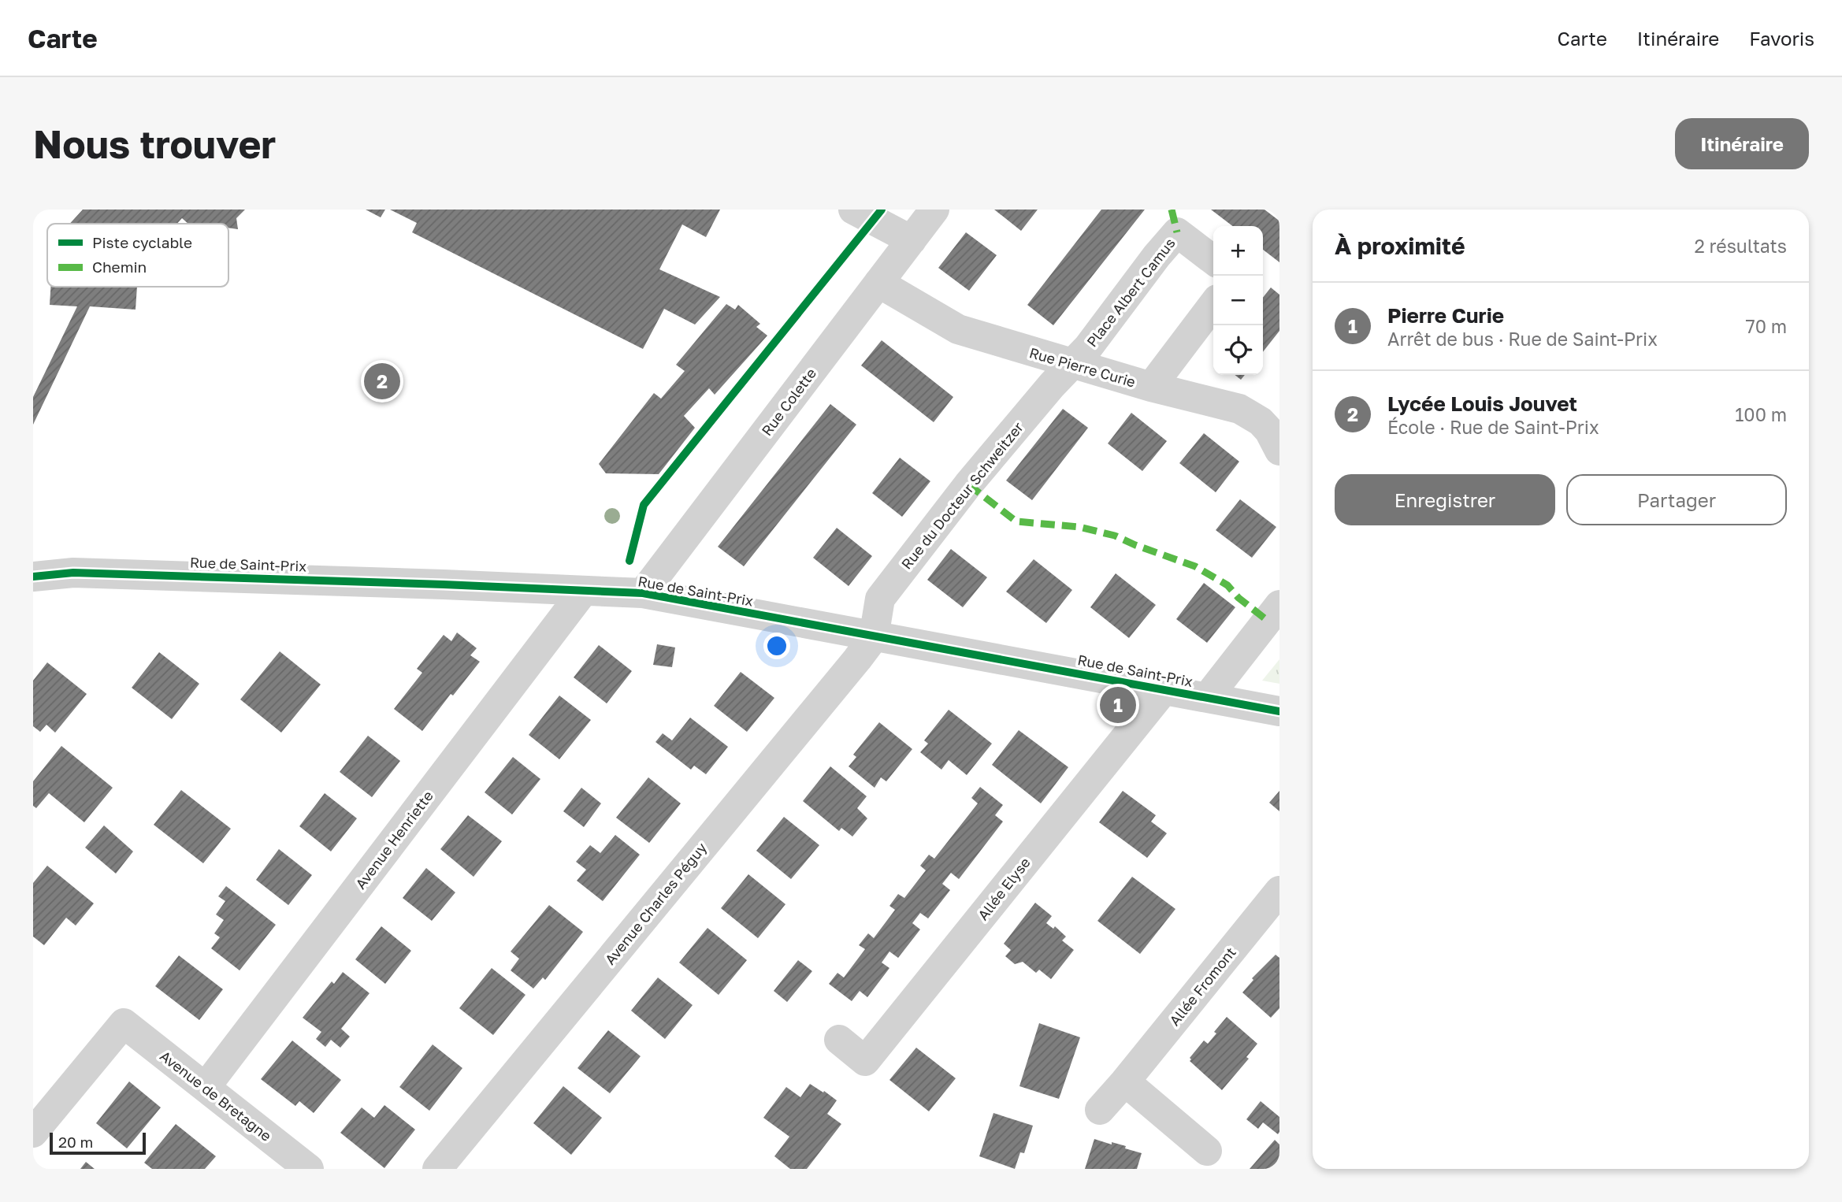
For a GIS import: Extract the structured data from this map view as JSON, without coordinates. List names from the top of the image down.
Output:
{
  "streets": {
    "street": [
      "Place Albert Camus",
      "Rue Pierre Curie",
      "Rue Colette",
      "Rue du Docteur Schweitzer",
      "Rue de Saint-Prix",
      "Avenue Henriette",
      "Allée Elyse",
      "Avenue Charles Péguy",
      "Allée Fromont",
      "Avenue de Bretagne"
    ]
  },
  "crossings": [
    ["Place Albert Camus", "Rue Pierre Curie"],
    ["Place Albert Camus", "Rue du Docteur Schweitzer"],
    ["Rue Pierre Curie", "Rue Colette"],
    ["Rue Pierre Curie", "Rue du Docteur Schweitzer"],
    ["Rue Colette", "Rue de Saint-Prix"],
    ["Rue du Docteur Schweitzer", "Rue de Saint-Prix"],
    ["Rue du Docteur Schweitzer", "Avenue Charles Péguy"],
    ["Rue de Saint-Prix", "Avenue Henriette"],
    ["Rue de Saint-Prix", "Allée Elyse"],
    ["Rue de Saint-Prix", "Avenue Charles Péguy"],
    ["Avenue Henriette", "Avenue de Bretagne"]
  ],
  "legend": ["Piste cyclable", "Chemin"],
  "scale_bar": "20 m",
  "page": {
    "header": "Carte",
    "nav": ["Carte", "Itinéraire", "Favoris"],
    "buttons": [
      "Itinéraire",
      ["Enregistrer", "Partager"]
    ],
    "title": "Nous trouver",
    "heading": ["À proximité", "2 résultats"],
    "map_buttons": ["+", "−"],
    "list": [
      {
        "mark": "1",
        "name": "Pierre Curie",
        "note": "Arrêt de bus · Rue de Saint-Prix",
        "value": "70 m"
      },
      {
        "mark": "2",
        "name": "Lycée Louis Jouvet",
        "note": "École · Rue de Saint-Prix",
        "value": "100 m"
      }
    ],
    "pins": ["2", "1"],
    "scale": "20 m"
  }
}
